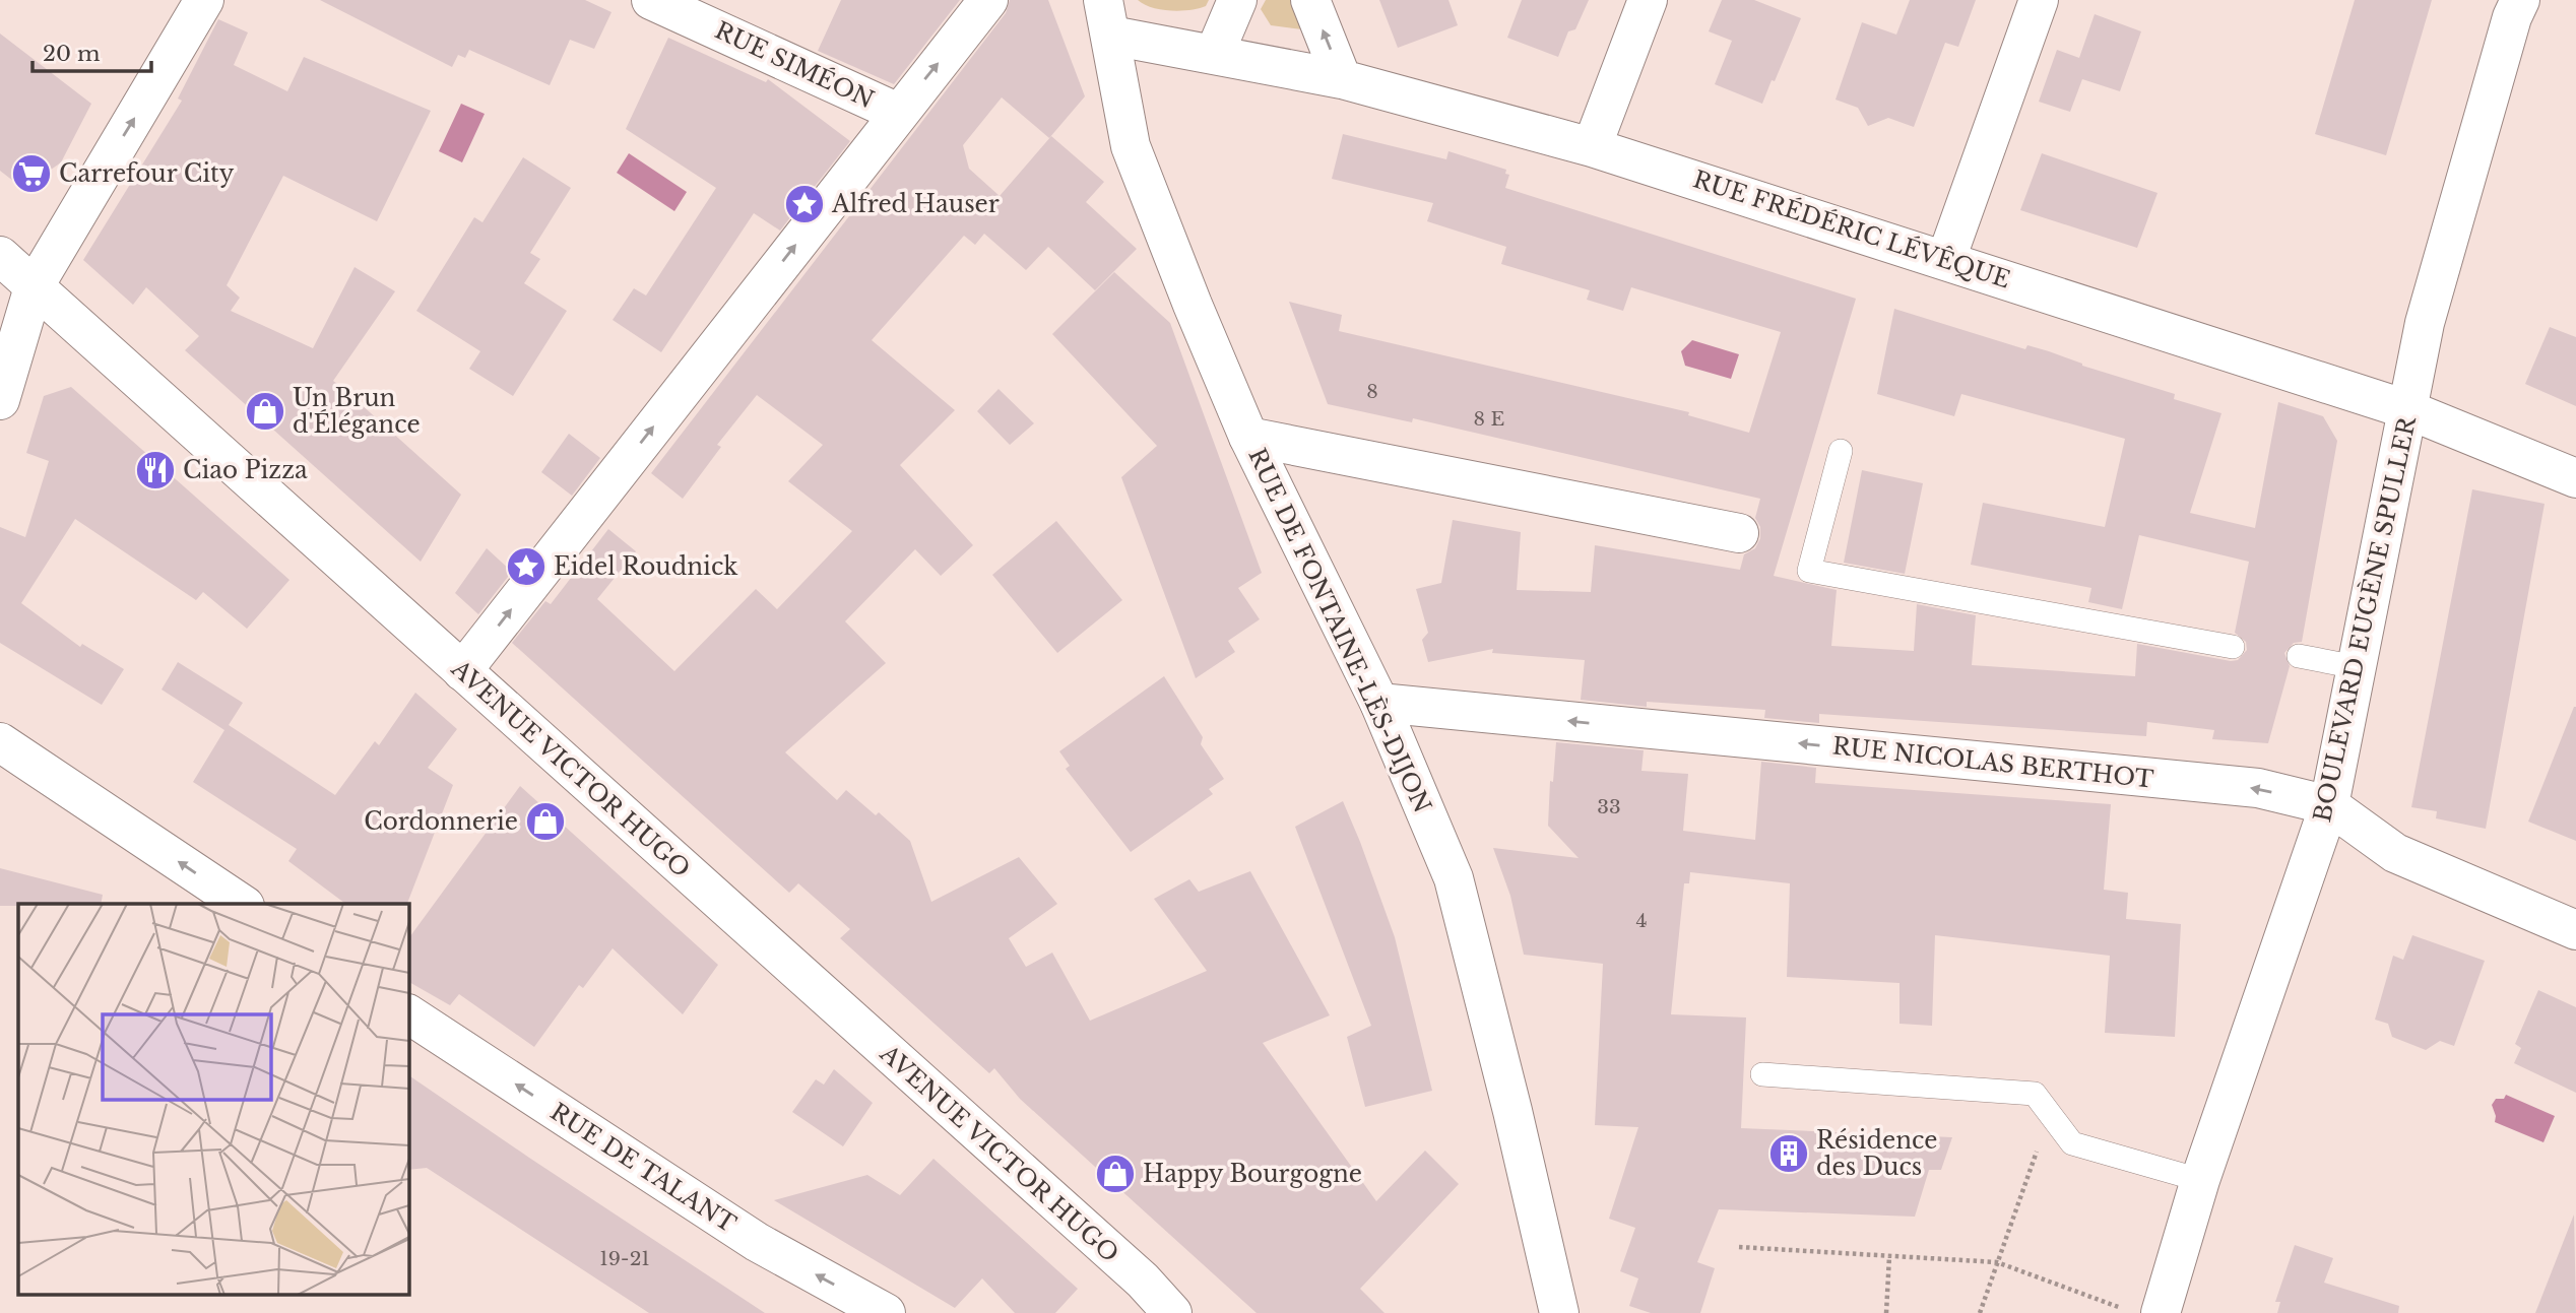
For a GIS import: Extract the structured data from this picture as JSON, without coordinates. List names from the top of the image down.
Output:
{
  "streets": {
    "street": [
      "RUE SIMÉON",
      "RUE FRÉDÉRIC LÉVÊQUE",
      "BOULEVARD EUGÈNE SPULLER",
      "RUE DE FONTAINE-LÈS-DIJON",
      "RUE NICOLAS BERTHOT",
      "AVENUE VICTOR HUGO",
      "RUE DE TALANT"
    ]
  },
  "crossings": [
    ["RUE FRÉDÉRIC LÉVÊQUE", "BOULEVARD EUGÈNE SPULLER"],
    ["RUE FRÉDÉRIC LÉVÊQUE", "RUE DE FONTAINE-LÈS-DIJON"],
    ["BOULEVARD EUGÈNE SPULLER", "RUE NICOLAS BERTHOT"],
    ["RUE DE FONTAINE-LÈS-DIJON", "RUE NICOLAS BERTHOT"]
  ],
  "one_way": ["RUE DE TALANT"],
  "places": {
    "supermarket": ["Carrefour City"],
    "place": ["Alfred Hauser", "Eidel Roudnick"],
    "shop": ["Un Brun d'Élégance", "Cordonnerie", "Happy Bourgogne"],
    "restaurant": ["Ciao Pizza"],
    "building": ["Résidence des Ducs"]
  },
  "house_numbers": [
    "8",
    "8 E",
    "33",
    "4",
    "19-21"
  ],
  "scale_bar": "20 m"
}
